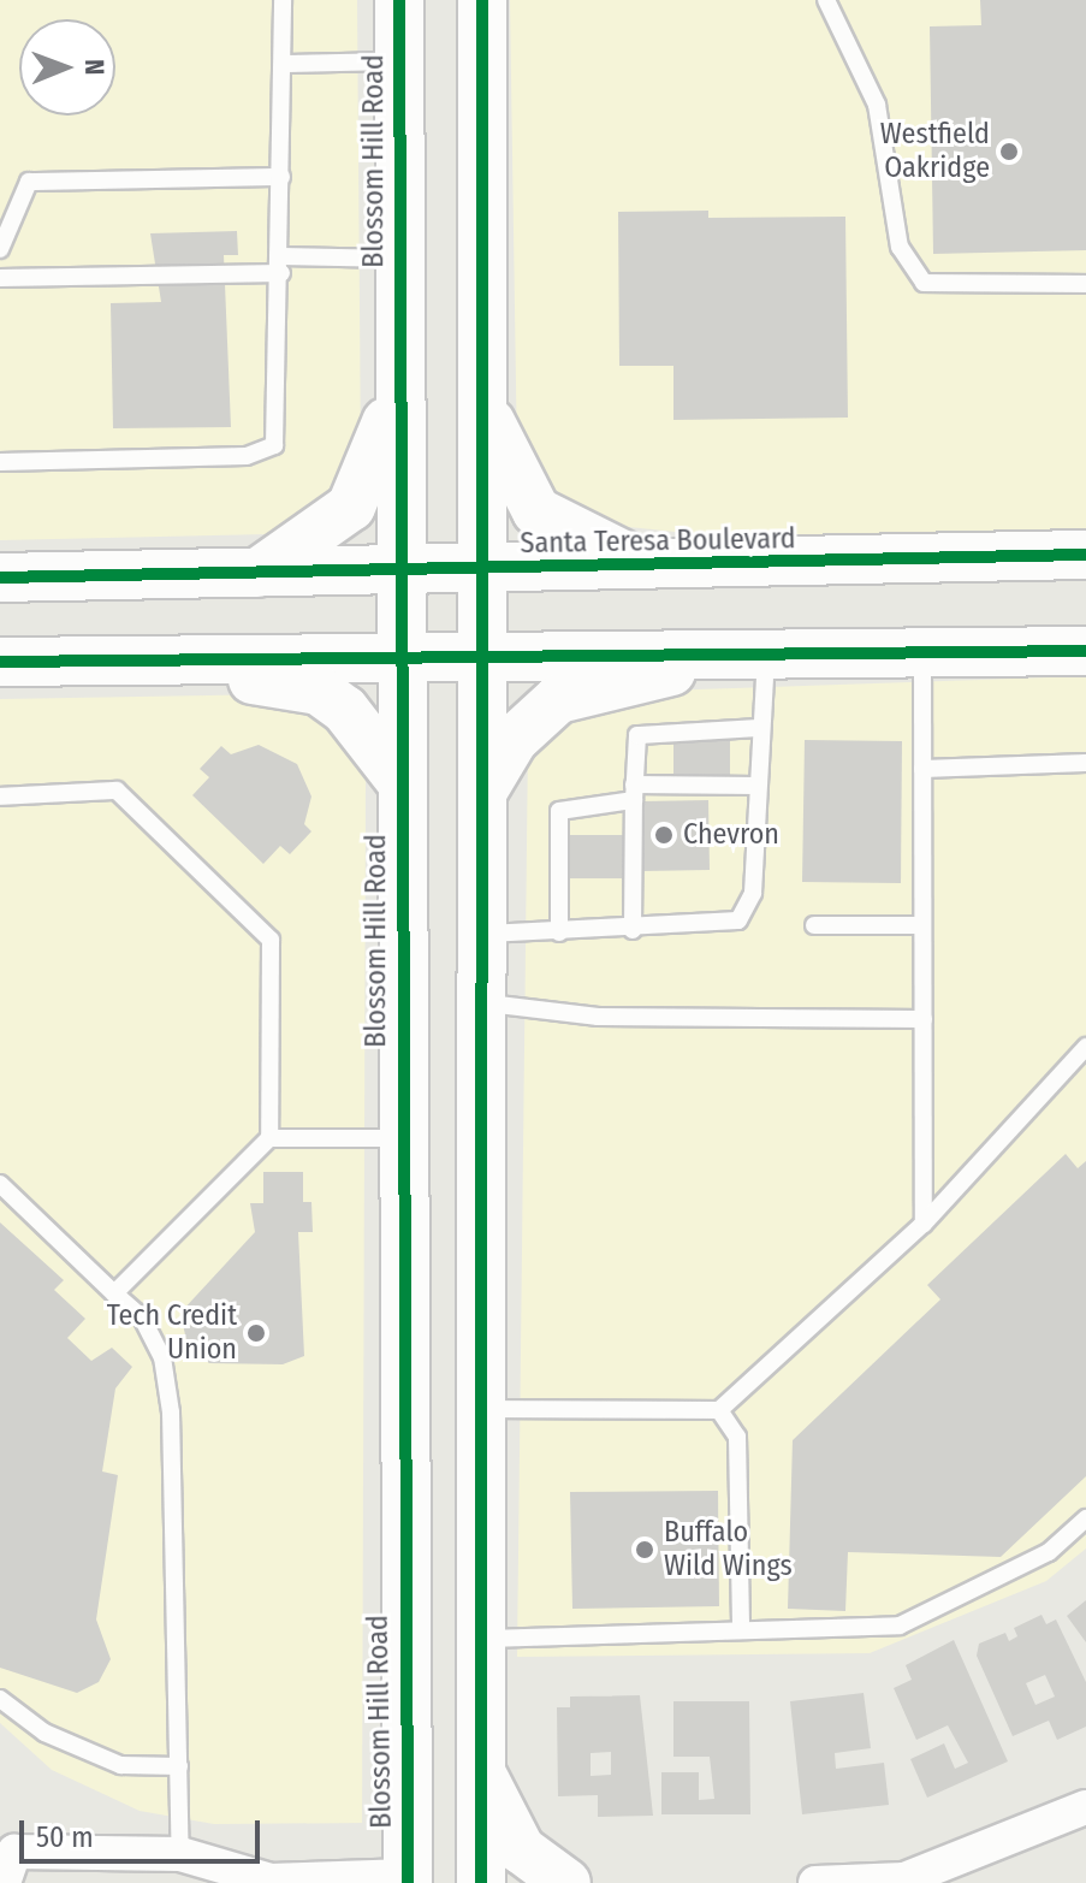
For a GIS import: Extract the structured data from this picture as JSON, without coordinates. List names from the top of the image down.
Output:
{
  "streets": {
    "main road": ["Blossom Hill Road", "Santa Teresa Boulevard"]
  },
  "crossings": [
    ["Blossom Hill Road", "Santa Teresa Boulevard"]
  ],
  "places": [
    "Westfield Oakridge",
    "Chevron",
    "Tech Credit Union",
    "Buffalo Wild Wings"
  ],
  "scale_bar": "50 m",
  "north": "right"
}
